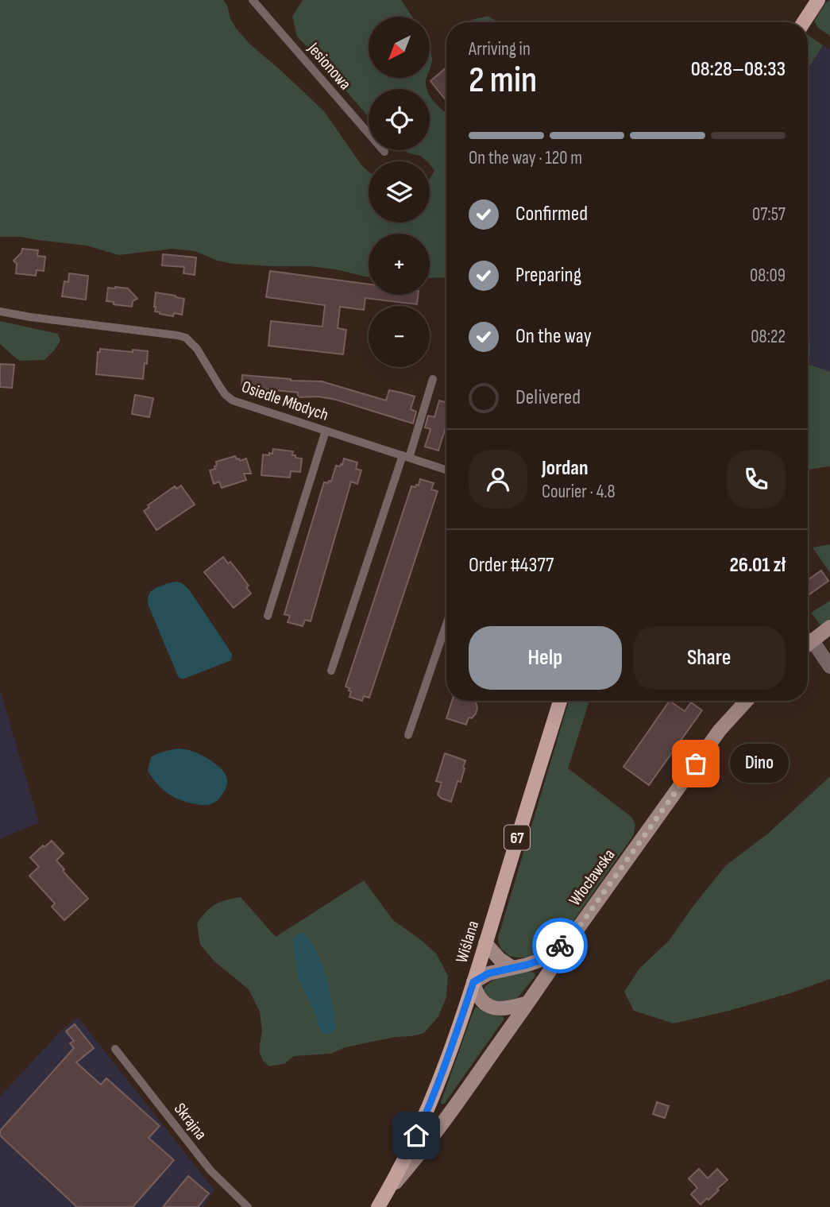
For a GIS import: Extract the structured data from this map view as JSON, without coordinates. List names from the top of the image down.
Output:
{
  "streets": {
    "main road": ["67", "Włocławska", "Wiślana"],
    "lane": ["Jesionowa", "Osiedle Młodych", "Skrajna"]
  },
  "crossings": [
    ["67", "Włocławska"],
    ["67", "Wiślana"],
    ["Włocławska", "Wiślana"]
  ],
  "places": ["Dino"],
  "north": "bottom left",
  "page": {
    "map_buttons": ["+", "−"],
    "heading": ["2 min", "Arriving in", "08:28–08:33"],
    "panel": [
      "Jordan",
      "Courier · 4.8",
      "Order #4377",
      "26.01 zł"
    ],
    "bar": "On the way · 120 m",
    "list": [
      ["Confirmed", "07:57"],
      ["Preparing", "08:09"],
      ["On the way", "08:22"],
      "Delivered"
    ],
    "buttons": ["Help", "Share"],
    "bubble": "Dino"
  }
}
